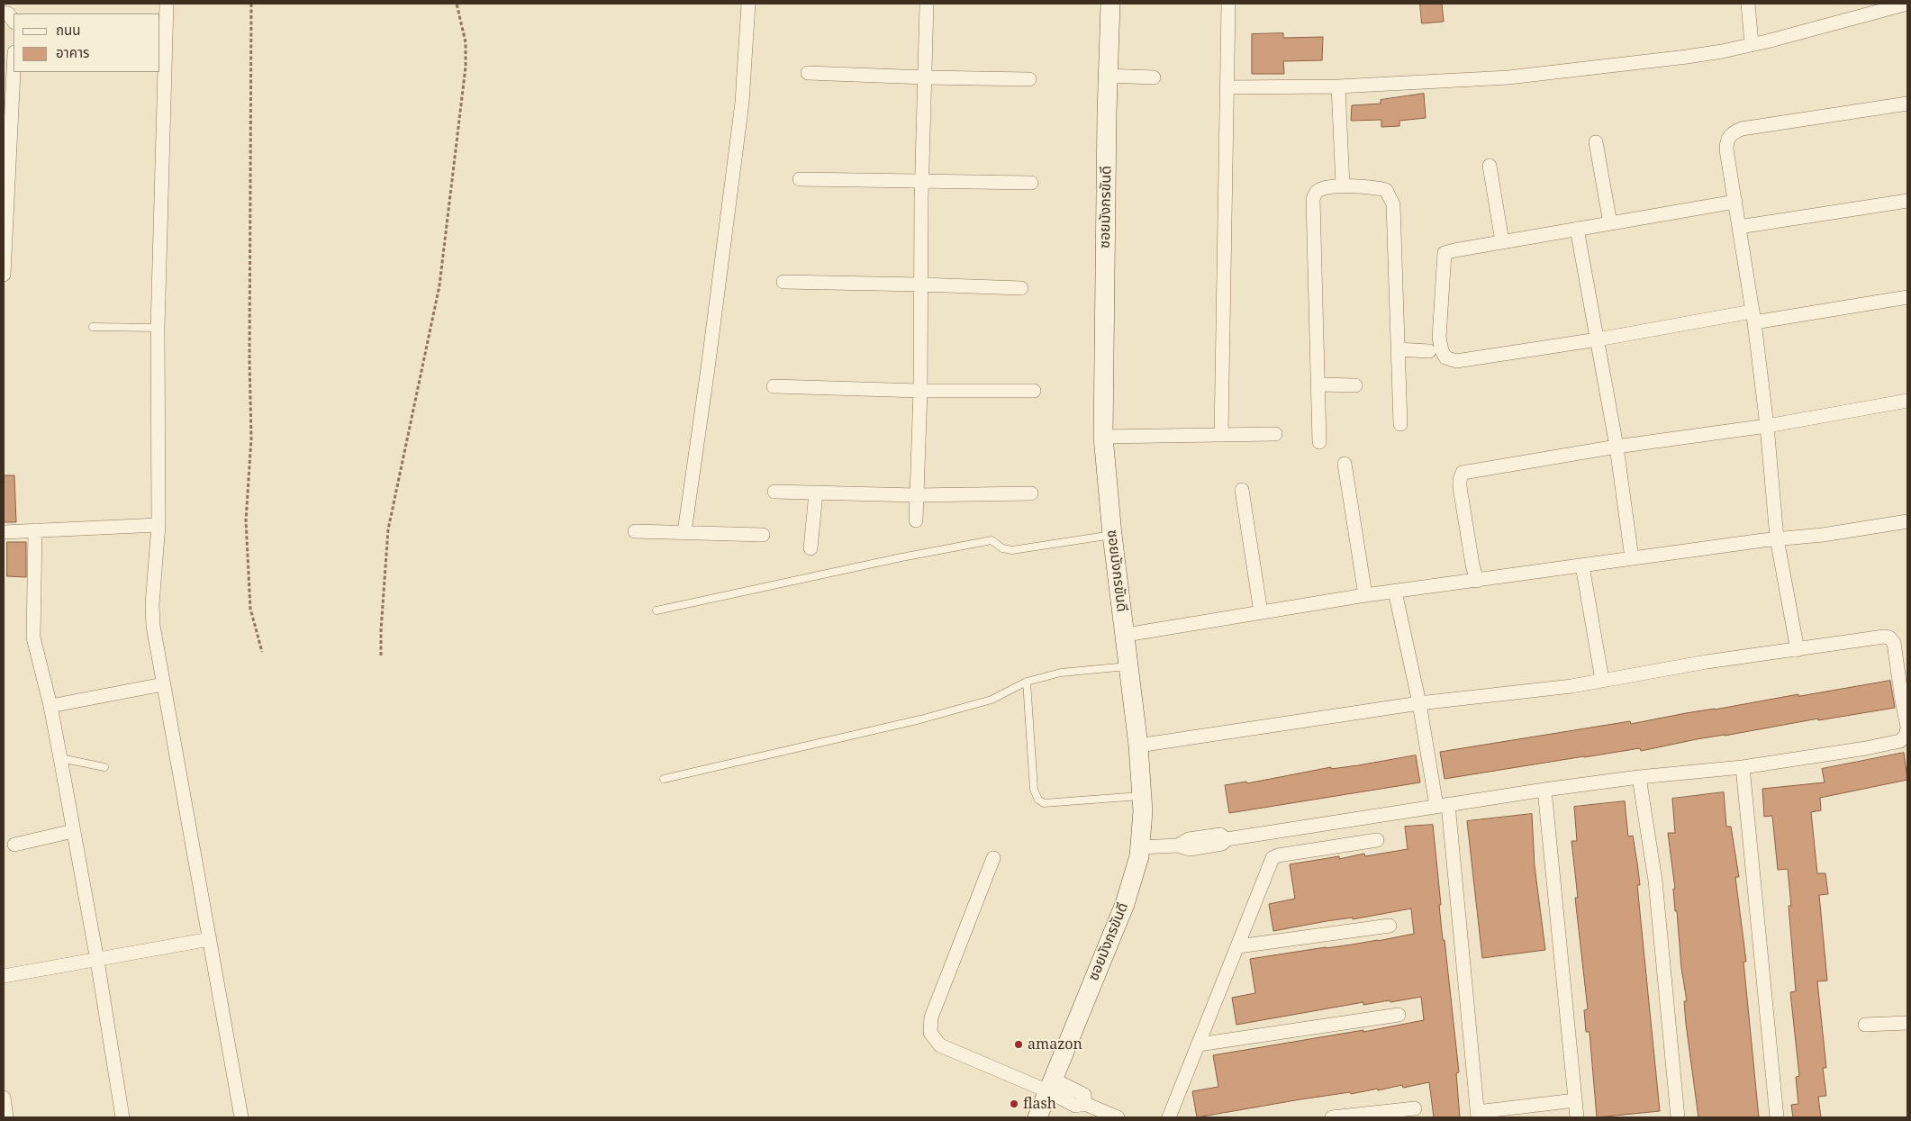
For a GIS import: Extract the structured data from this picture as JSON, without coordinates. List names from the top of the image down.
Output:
{
  "streets": {
    "street": ["ซอยมังกรขันดี"]
  },
  "places": ["amazon", "flash"],
  "legend": ["ถนน", "อาคาร"]
}
